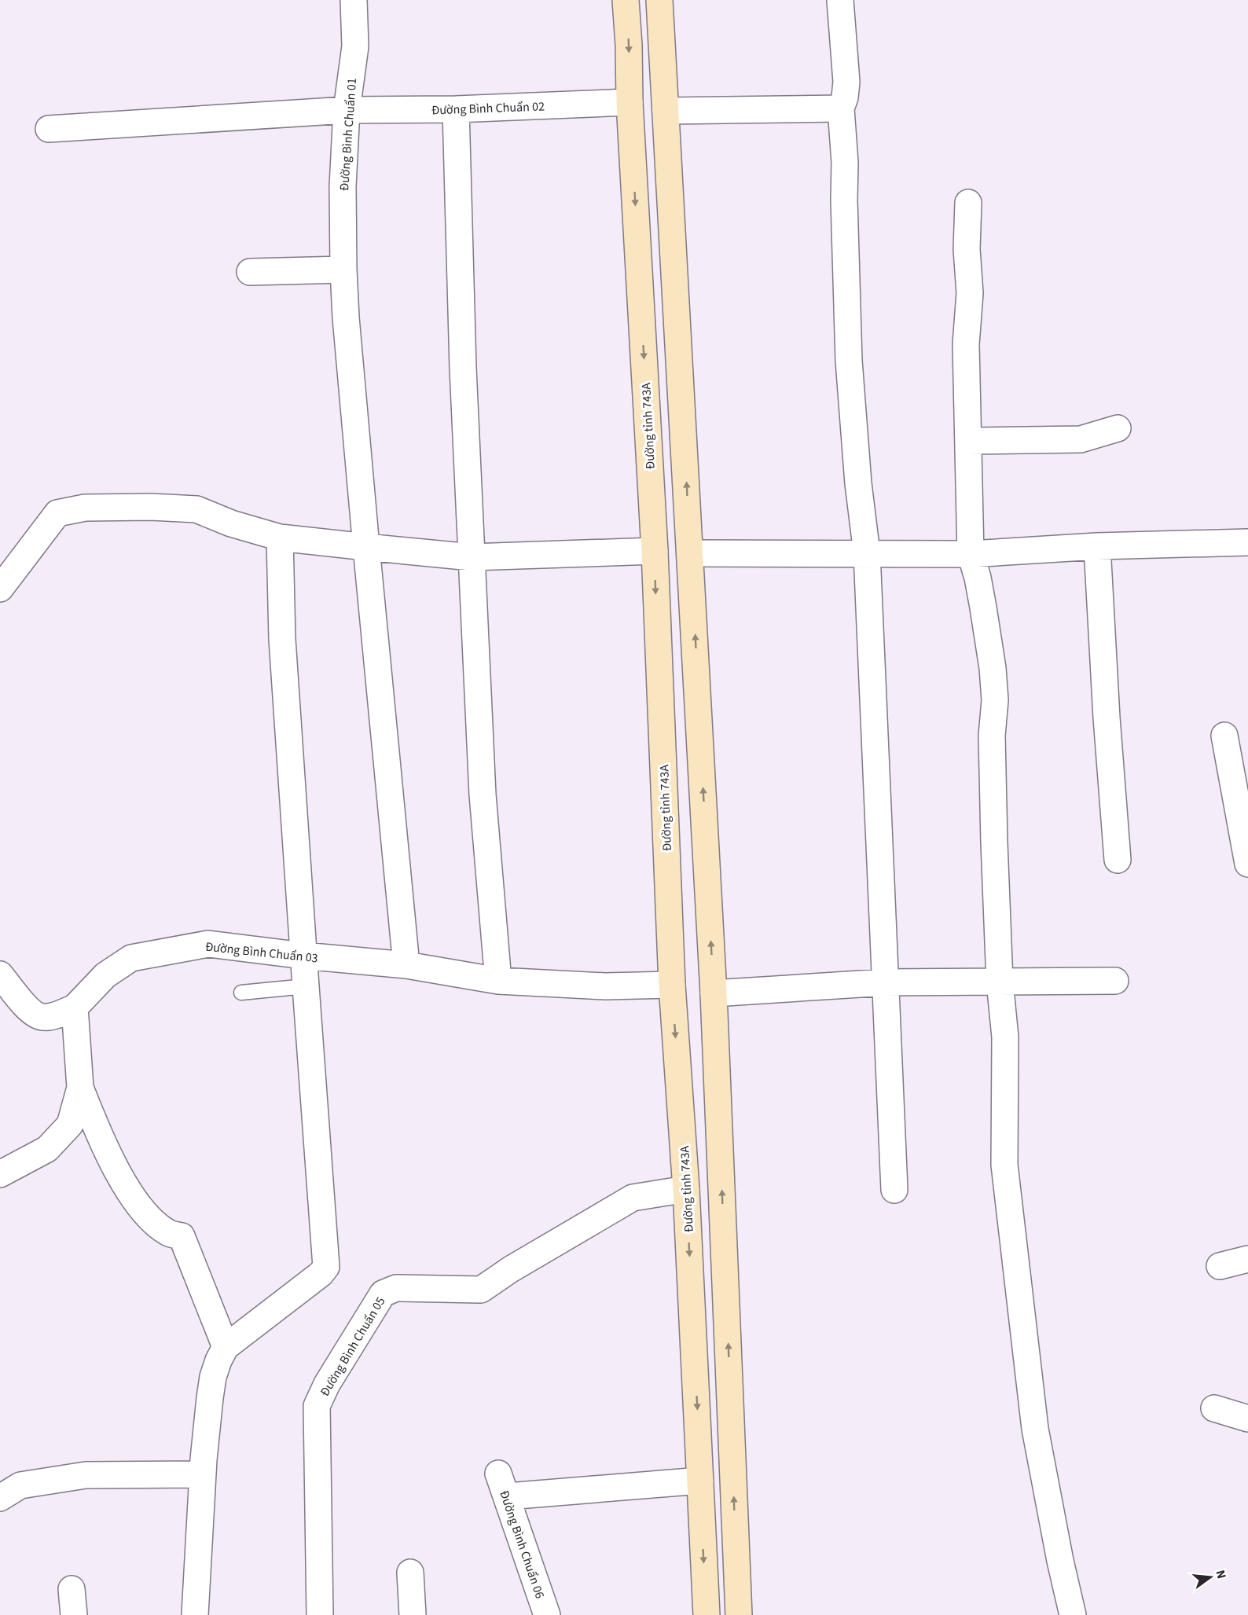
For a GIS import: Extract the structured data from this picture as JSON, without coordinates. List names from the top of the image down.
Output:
{
  "streets": {
    "main road": ["Đường tỉnh 743A"],
    "street": [
      "Đường Bình Chuẩn 02",
      "Đường Bình Chuẩn 01",
      "Đường Bình Chuẩn 03",
      "Đường Bình Chuẩn 05",
      "Đường Bình Chuẩn 06"
    ]
  },
  "crossings": [
    ["Đường Bình Chuẩn 02", "Đường Bình Chuẩn 01"],
    ["Đường Bình Chuẩn 02", "Đường tỉnh 743A"],
    ["Đường Bình Chuẩn 01", "Đường Bình Chuẩn 03"],
    ["Đường tỉnh 743A", "Đường Bình Chuẩn 03"],
    ["Đường tỉnh 743A", "Đường Bình Chuẩn 05"],
    ["Đường tỉnh 743A", "Đường Bình Chuẩn 06"]
  ],
  "north": "right"
}
